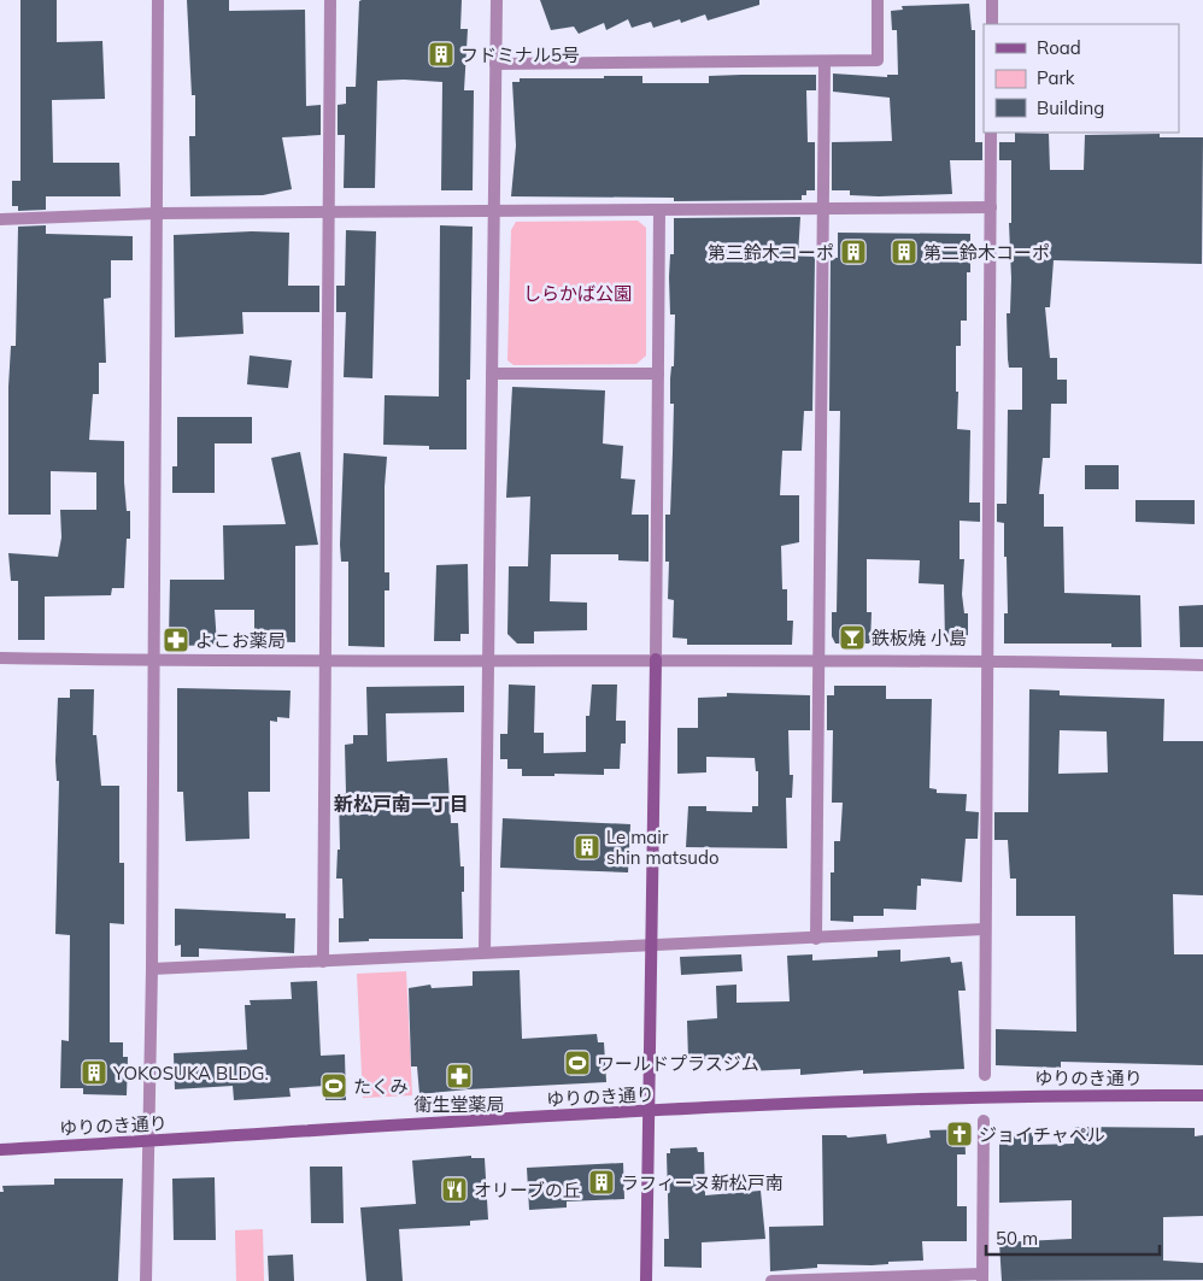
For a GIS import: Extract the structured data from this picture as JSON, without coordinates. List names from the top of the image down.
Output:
{
  "streets": {
    "street": ["ゆりのき通り"]
  },
  "districts": ["新松戸南一丁目"],
  "parks": ["しらかば公園"],
  "places": {
    "building": [
      "フドミナル5号",
      "第三鈴木コーポ",
      "第二鈴木コーポ",
      "Le mair shin matsudo",
      "YOKOSUKA BLDG.",
      "ラフィーヌ新松戸南"
    ],
    "bar": ["鉄板焼 小島"],
    "pharmacy": ["よこお薬局", "衛生堂薬局"],
    "sports": ["ワールドプラスジム", "たくみ"],
    "church": ["ジョイチャペル"],
    "restaurant": ["オリーブの丘"]
  },
  "legend": ["Road", "Park", "Building"],
  "scale_bar": "50 m"
}
